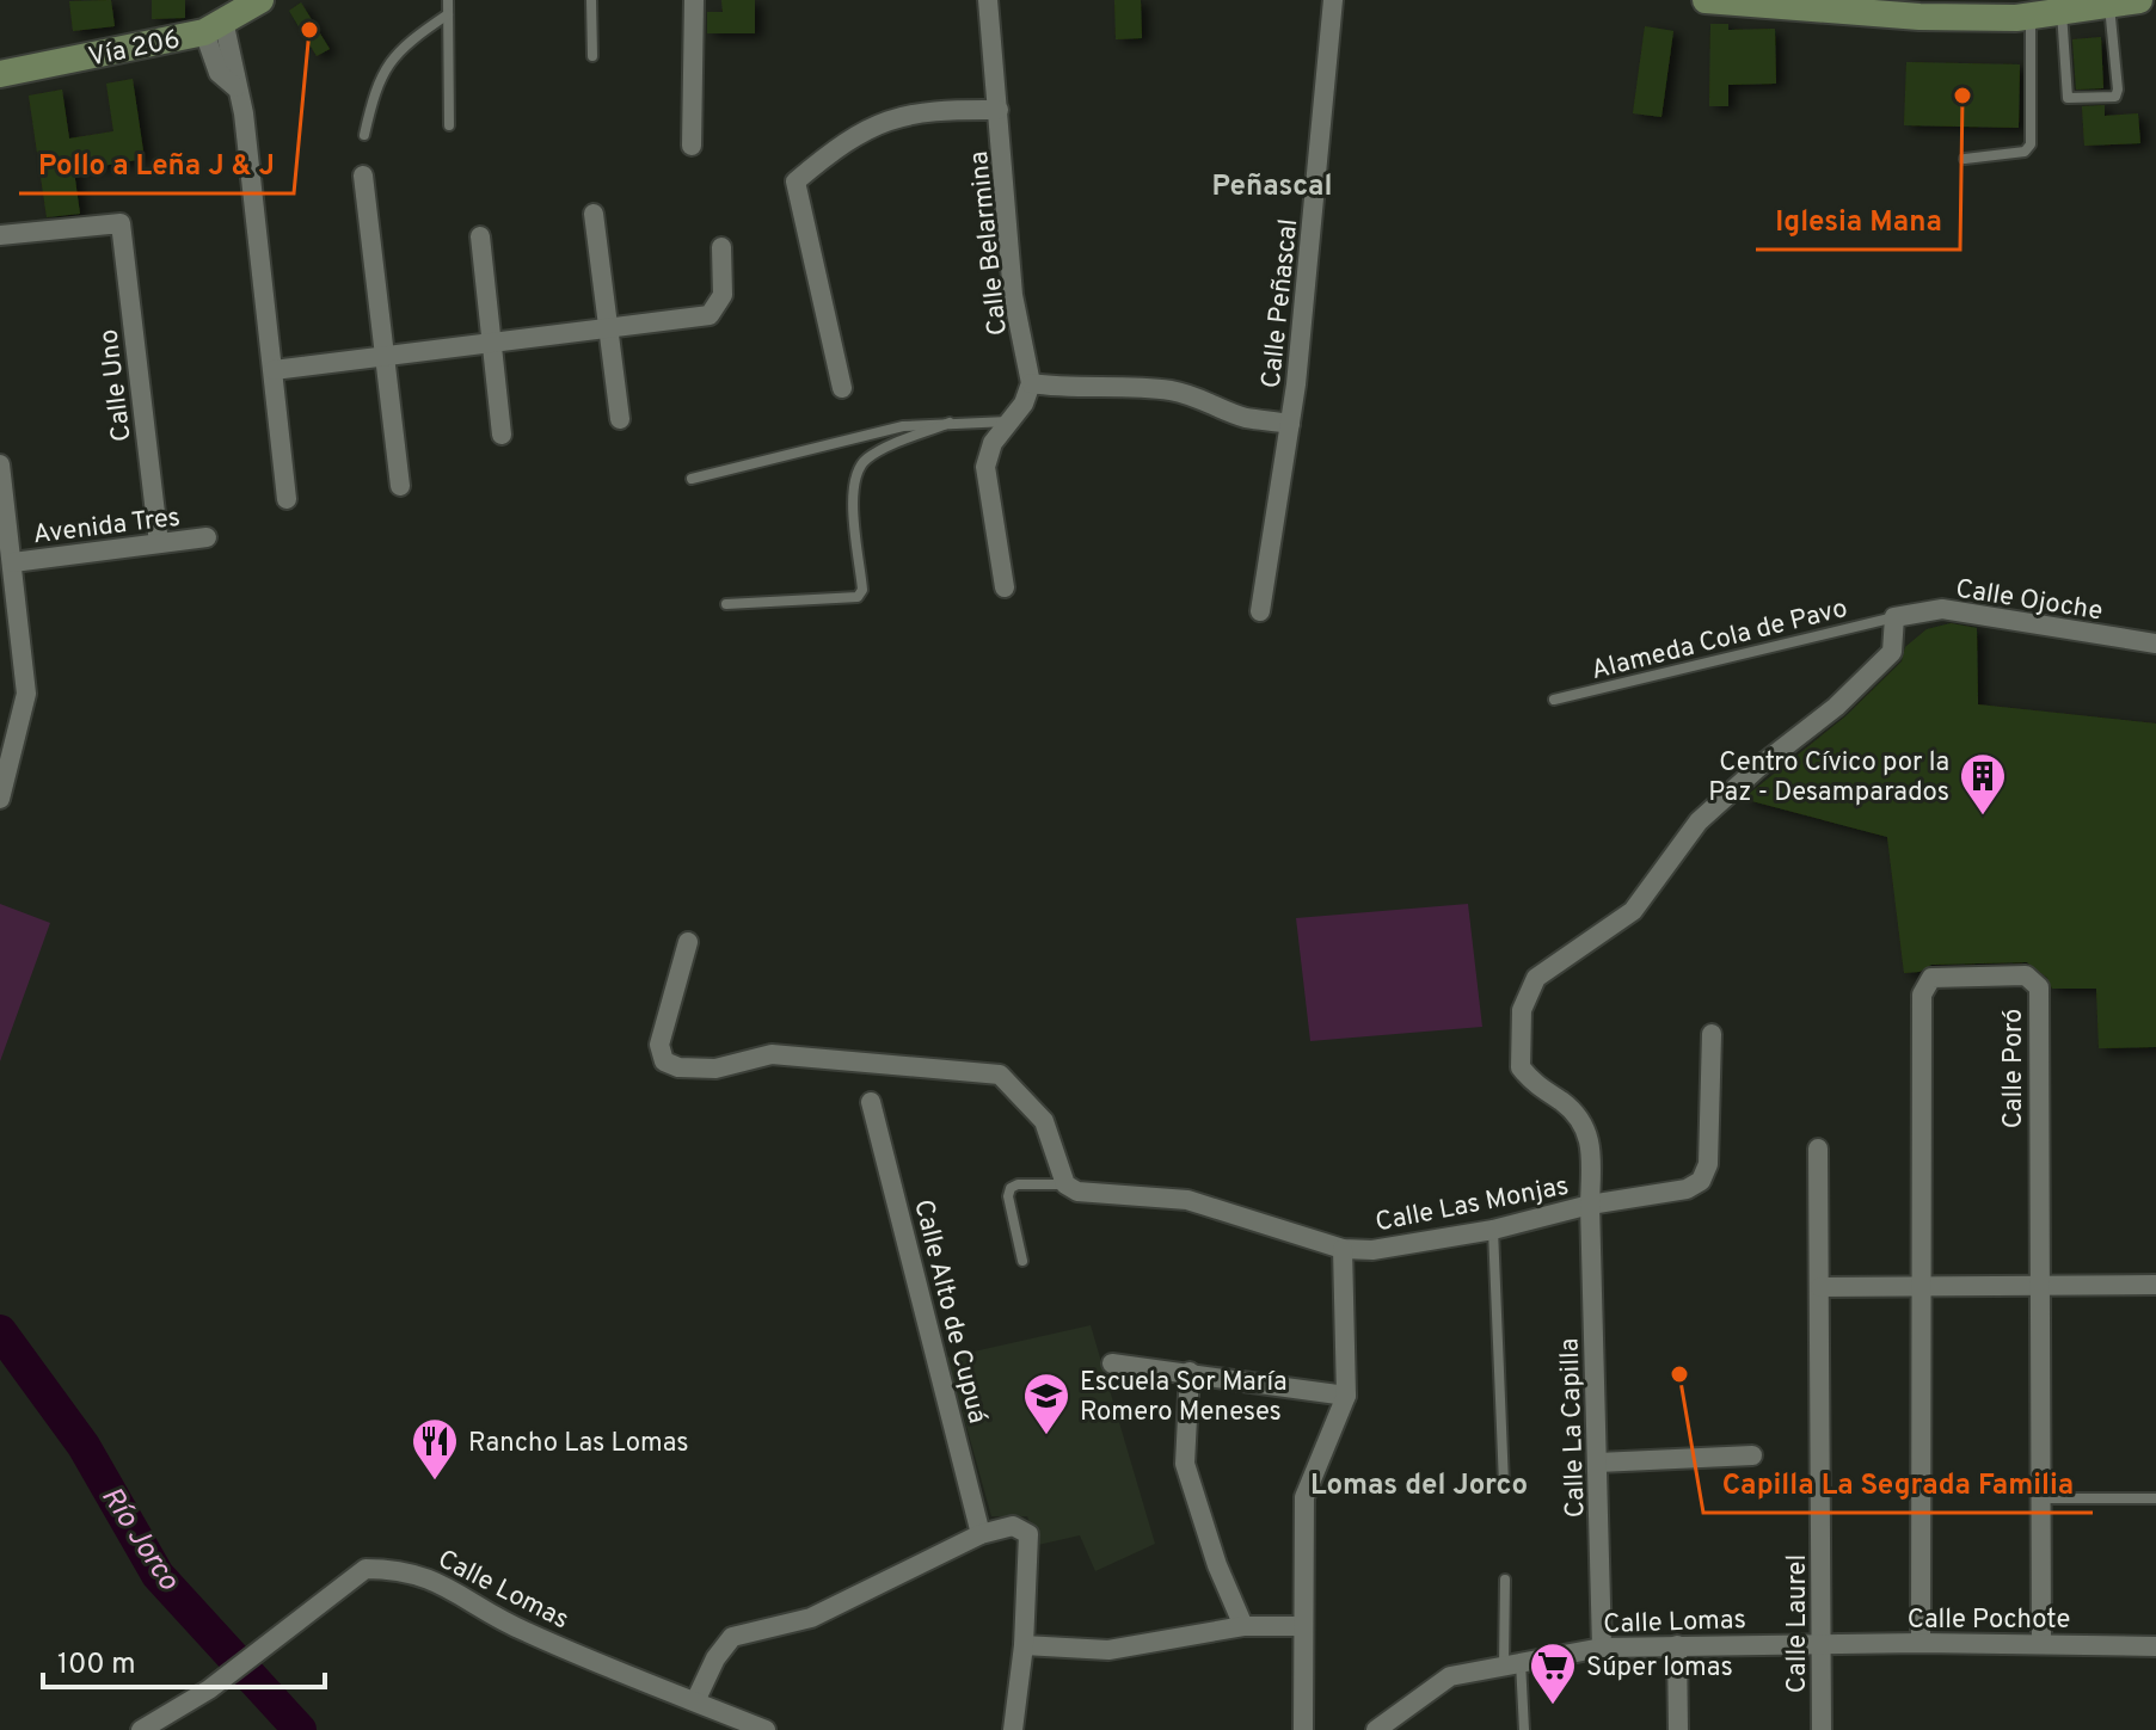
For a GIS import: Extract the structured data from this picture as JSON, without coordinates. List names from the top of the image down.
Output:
{
  "streets": {
    "main road": ["Vía 206"],
    "street": [
      "Calle Belarmina",
      "Calle Peñascal",
      "Calle Uno",
      "Avenida Tres",
      "Calle Ojoche",
      "Calle Poró",
      "Calle Las Monjas",
      "Calle Alto de Cupuá",
      "Calle La Capilla",
      "Calle Lomas",
      "Calle Pochote",
      "Calle Laurel"
    ],
    "lane": ["Alameda Cola de Pavo"]
  },
  "crossings": [
    ["Calle Uno", "Avenida Tres"],
    ["Calle Ojoche", "Alameda Cola de Pavo"],
    ["Calle Ojoche", "Calle La Capilla"],
    ["Alameda Cola de Pavo", "Calle La Capilla"],
    ["Calle Las Monjas", "Calle La Capilla"],
    ["Calle La Capilla", "Calle Lomas"],
    ["Calle Lomas", "Calle Pochote"],
    ["Calle Lomas", "Calle Laurel"],
    ["Calle Pochote", "Calle Laurel"]
  ],
  "districts": ["Peñascal", "Lomas del Jorco"],
  "water": ["Río Jorco"],
  "places": {
    "other": ["Pollo a Leña J & J", "Iglesia Mana", "Capilla La Segrada Familia"],
    "building": ["Centro Cívico por la Paz - Desamparados"],
    "school or university": ["Escuela Sor María Romero Meneses"],
    "restaurant": ["Rancho Las Lomas"],
    "supermarket": ["Súper lomas"]
  },
  "scale_bar": "100 m"
}
